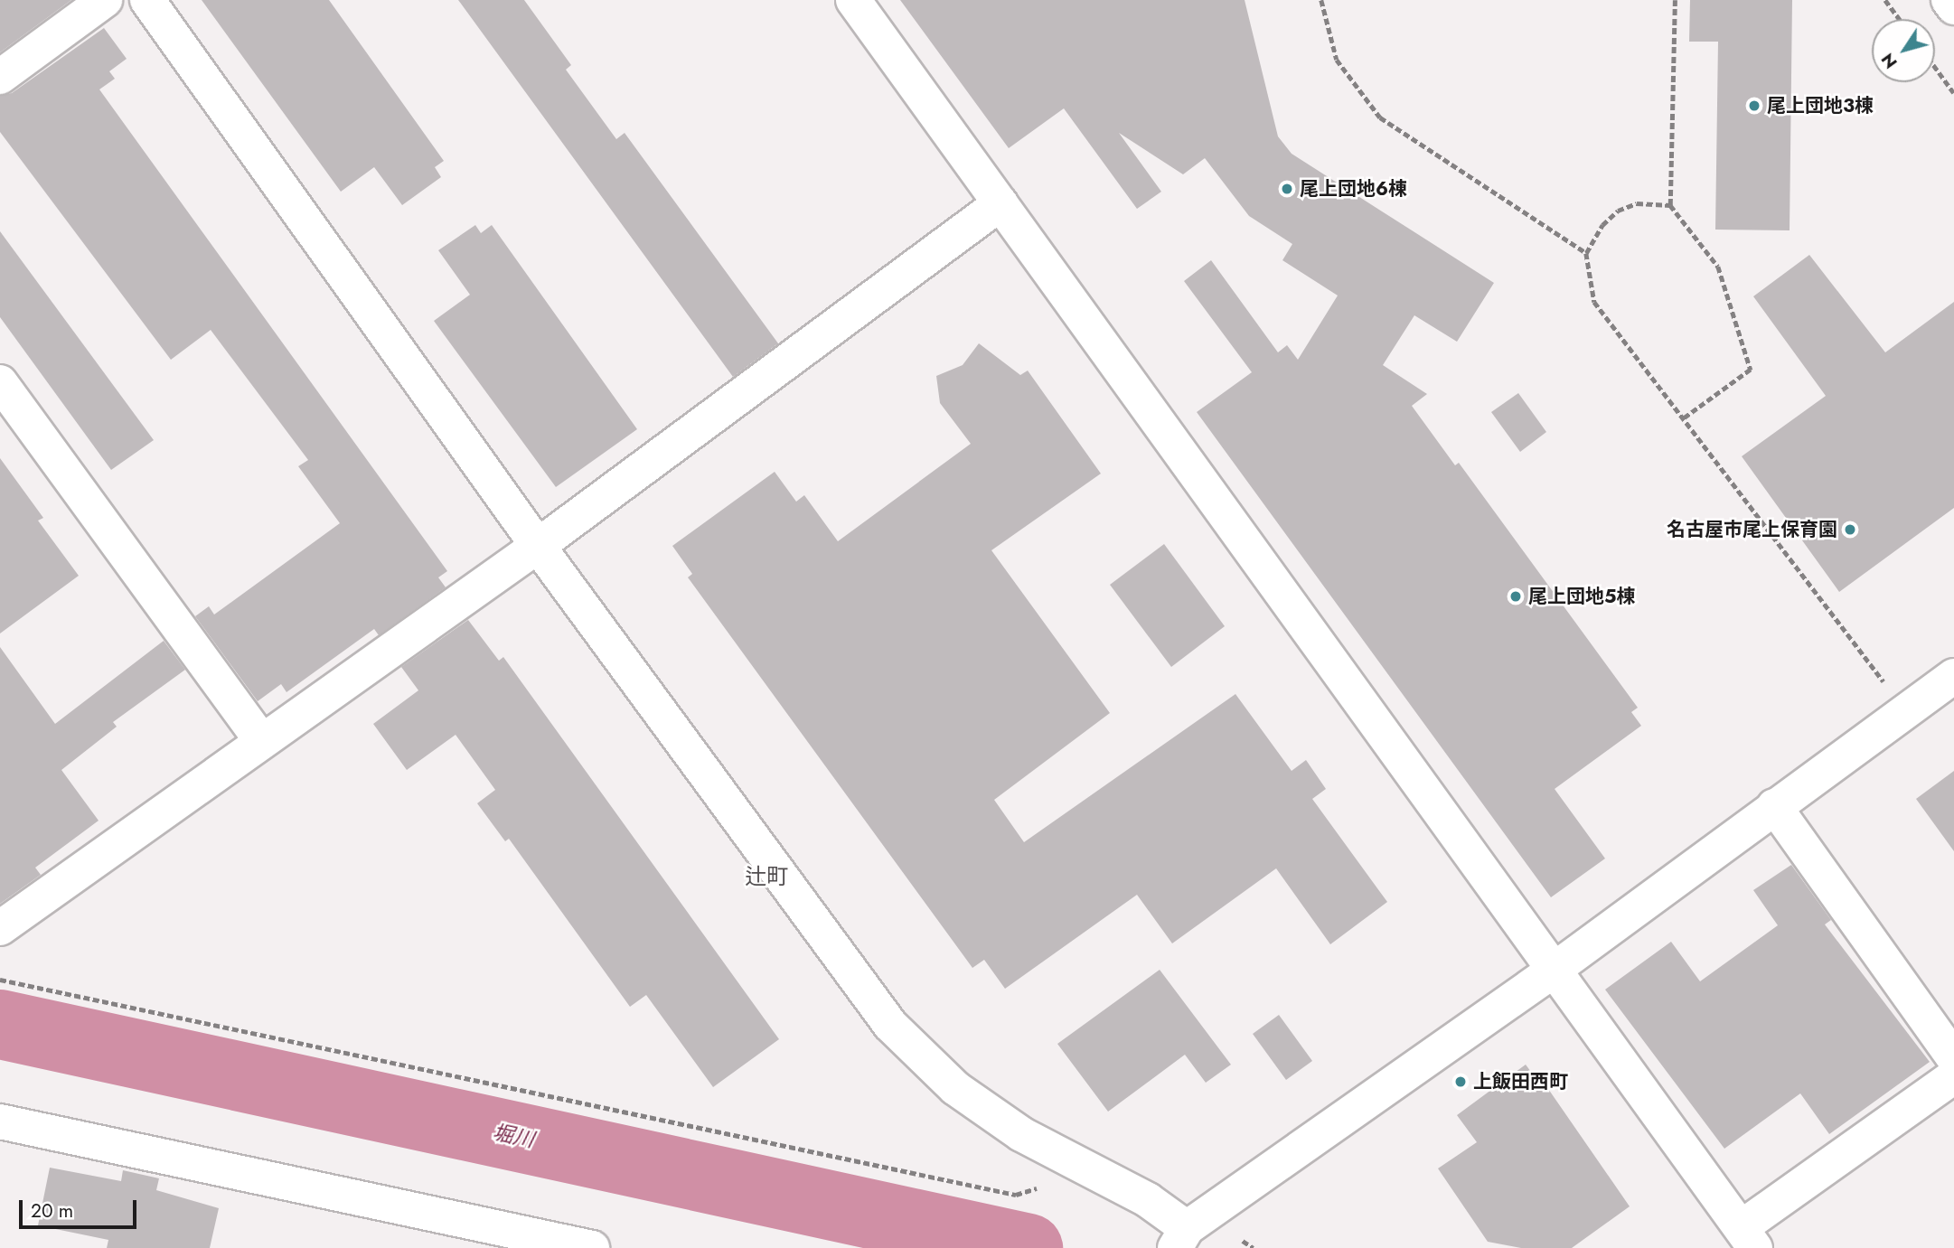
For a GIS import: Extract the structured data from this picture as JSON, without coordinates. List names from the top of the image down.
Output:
{
  "districts": ["辻町"],
  "water": ["堀川"],
  "places": [
    "尾上団地3棟",
    "尾上団地6棟",
    "名古屋市尾上保育園",
    "尾上団地5棟",
    "上飯田西町"
  ],
  "scale_bar": "20 m",
  "north": "bottom left"
}
